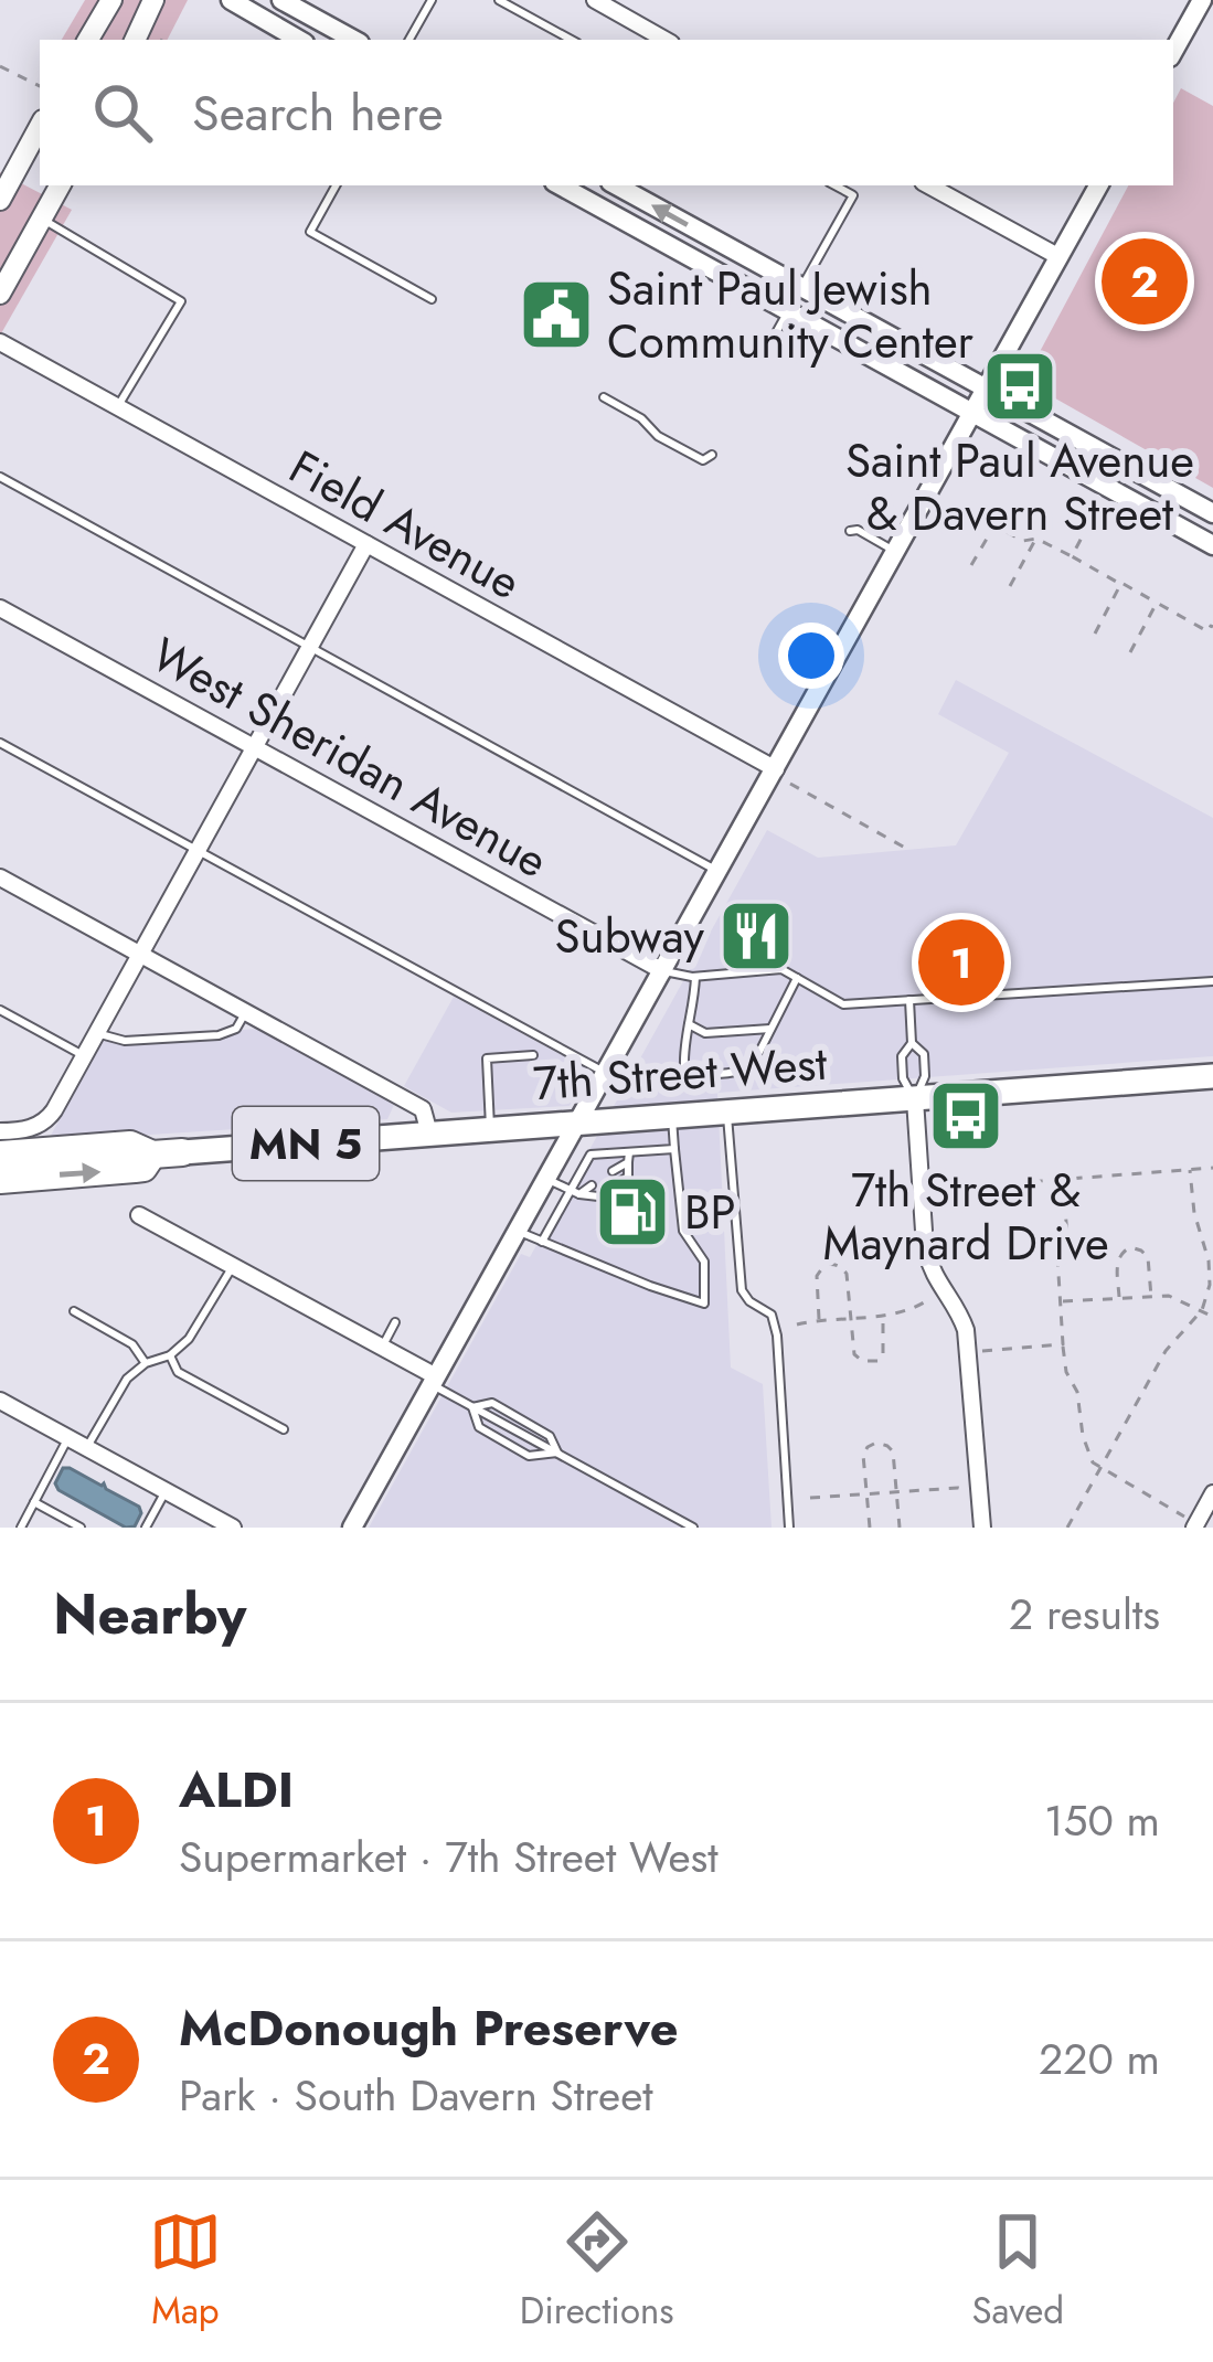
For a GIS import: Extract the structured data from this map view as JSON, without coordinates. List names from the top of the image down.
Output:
{
  "streets": {
    "highway": ["7th Street West", "MN 5"],
    "street": ["Field Avenue", "West Sheridan Avenue"]
  },
  "crossings": [
    ["7th Street West", "MN 5"]
  ],
  "places": {
    "public building": ["Saint Paul Jewish Community Center"],
    "bus stop": ["Saint Paul Avenue & Davern Street", "7th Street & Maynard Drive"],
    "restaurant": ["Subway"],
    "fuel station": ["BP"]
  },
  "page": {
    "search": "Search here",
    "pins": ["2", "1"],
    "heading": ["Nearby", "2 results"],
    "list": [
      {
        "mark": "1",
        "name": "ALDI",
        "note": "Supermarket · 7th Street West",
        "value": "150 m"
      },
      {
        "mark": "2",
        "name": "McDonough Preserve",
        "note": "Park · South Davern Street",
        "value": "220 m"
      }
    ],
    "nav": ["Map", "Directions", "Saved"]
  }
}
